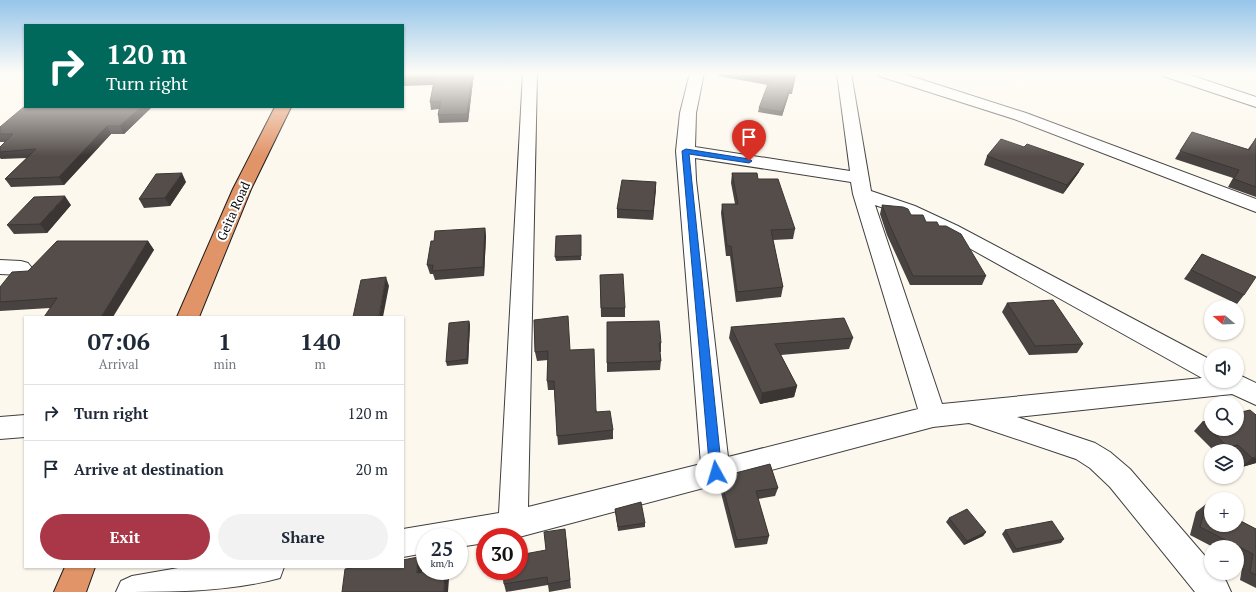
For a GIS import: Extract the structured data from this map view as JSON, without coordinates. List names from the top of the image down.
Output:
{
  "streets": {
    "highway": ["Geita Road"]
  },
  "north": "left",
  "page": {
    "turn": ["120 m", "Turn right"],
    "map_buttons": ["+", "−"],
    "eta": [
      "07:06",
      "Arrival",
      "1",
      "min",
      "140",
      "m"
    ],
    "list": [
      {
        "name": "Turn right",
        "value": "120 m"
      },
      {
        "name": "Arrive at destination",
        "value": "20 m"
      }
    ],
    "buttons": ["Exit", "Share"],
    "speed": "25 km/h",
    "limit": "30"
  }
}
